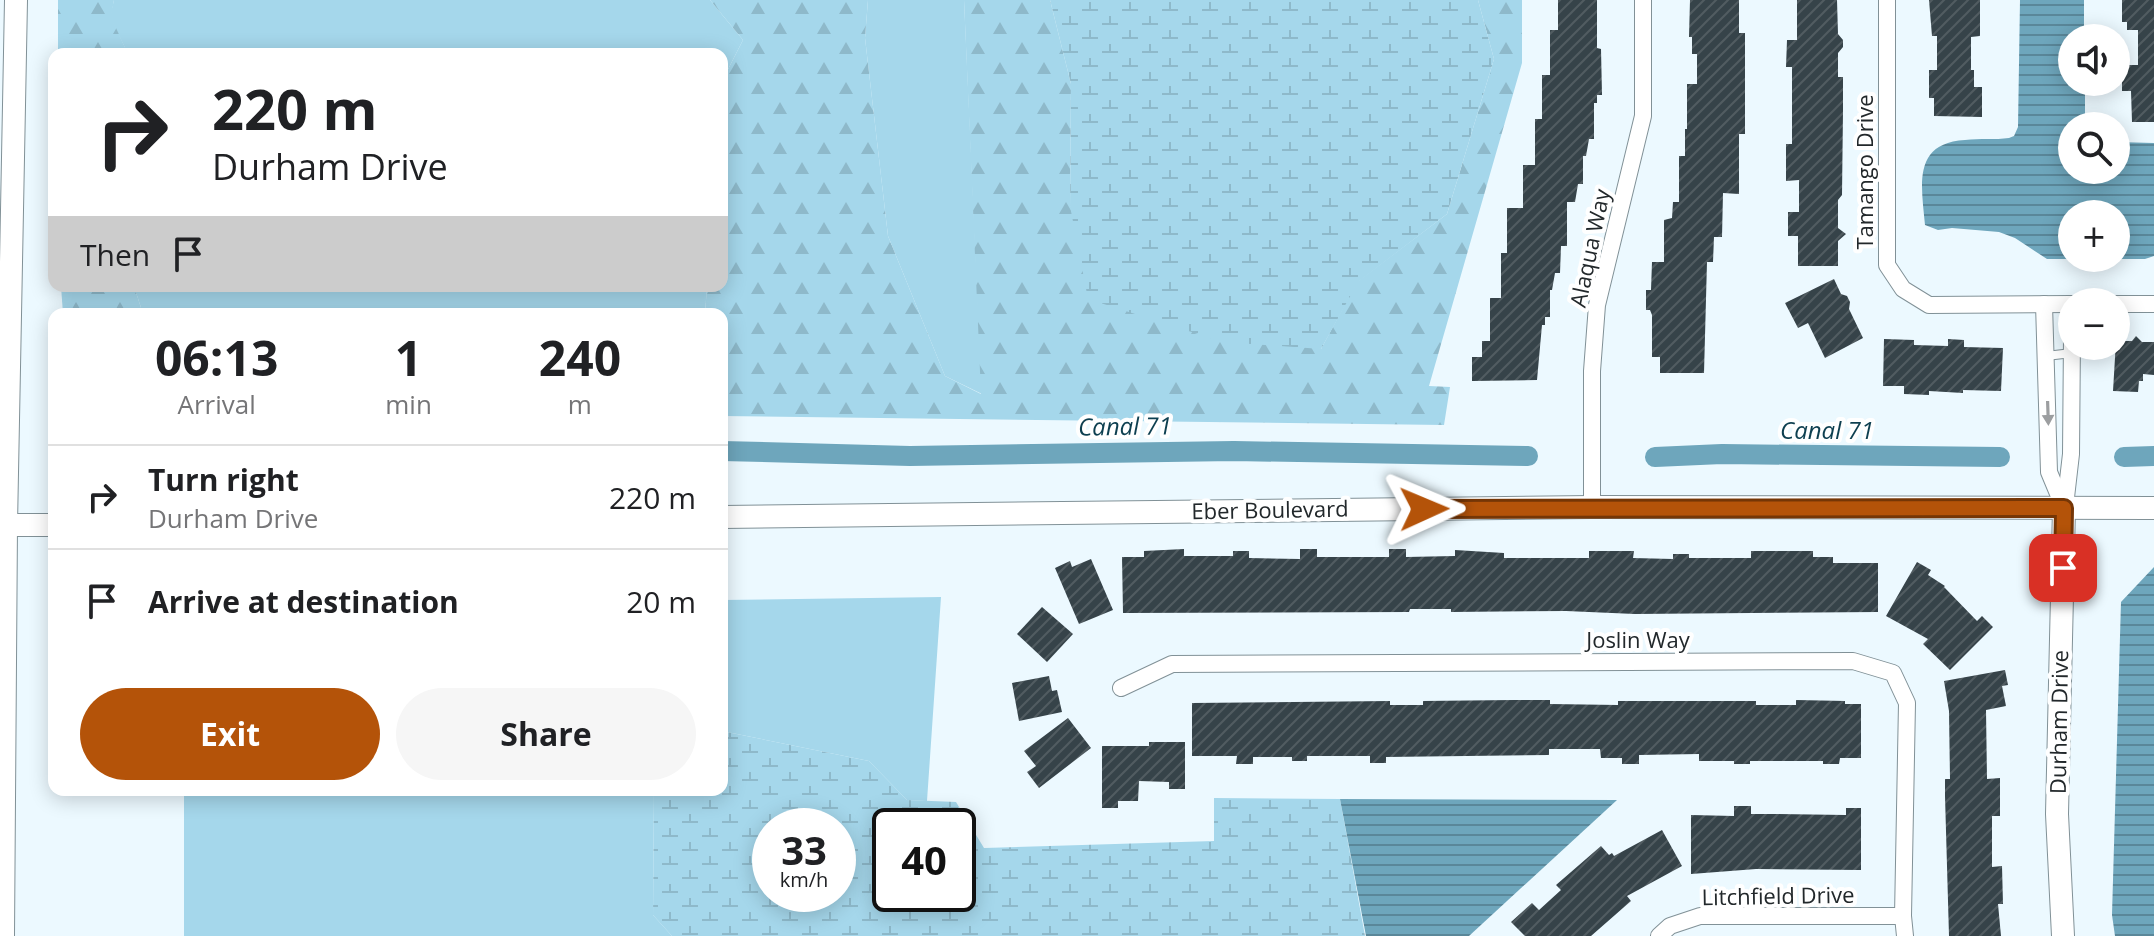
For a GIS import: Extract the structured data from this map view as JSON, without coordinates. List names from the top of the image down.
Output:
{
  "streets": {
    "street": [
      "Tamango Drive",
      "Alaqua Way",
      "Eber Boulevard",
      "Joslin Way",
      "Durham Drive",
      "Litchfield Drive"
    ]
  },
  "crossings": [
    ["Alaqua Way", "Eber Boulevard"],
    ["Eber Boulevard", "Durham Drive"],
    ["Joslin Way", "Litchfield Drive"]
  ],
  "water": ["Canal 71"],
  "page": {
    "map_buttons": ["+", "−"],
    "turn": ["220 m", "Durham Drive"],
    "then": "Then",
    "eta": [
      "06:13",
      "Arrival",
      "1",
      "min",
      "240",
      "m"
    ],
    "list": [
      {
        "name": "Turn right",
        "note": "Durham Drive",
        "value": "220 m"
      },
      {
        "name": "Arrive at destination",
        "value": "20 m"
      }
    ],
    "buttons": ["Exit", "Share"],
    "speed": "33 km/h",
    "limit": "40"
  }
}
